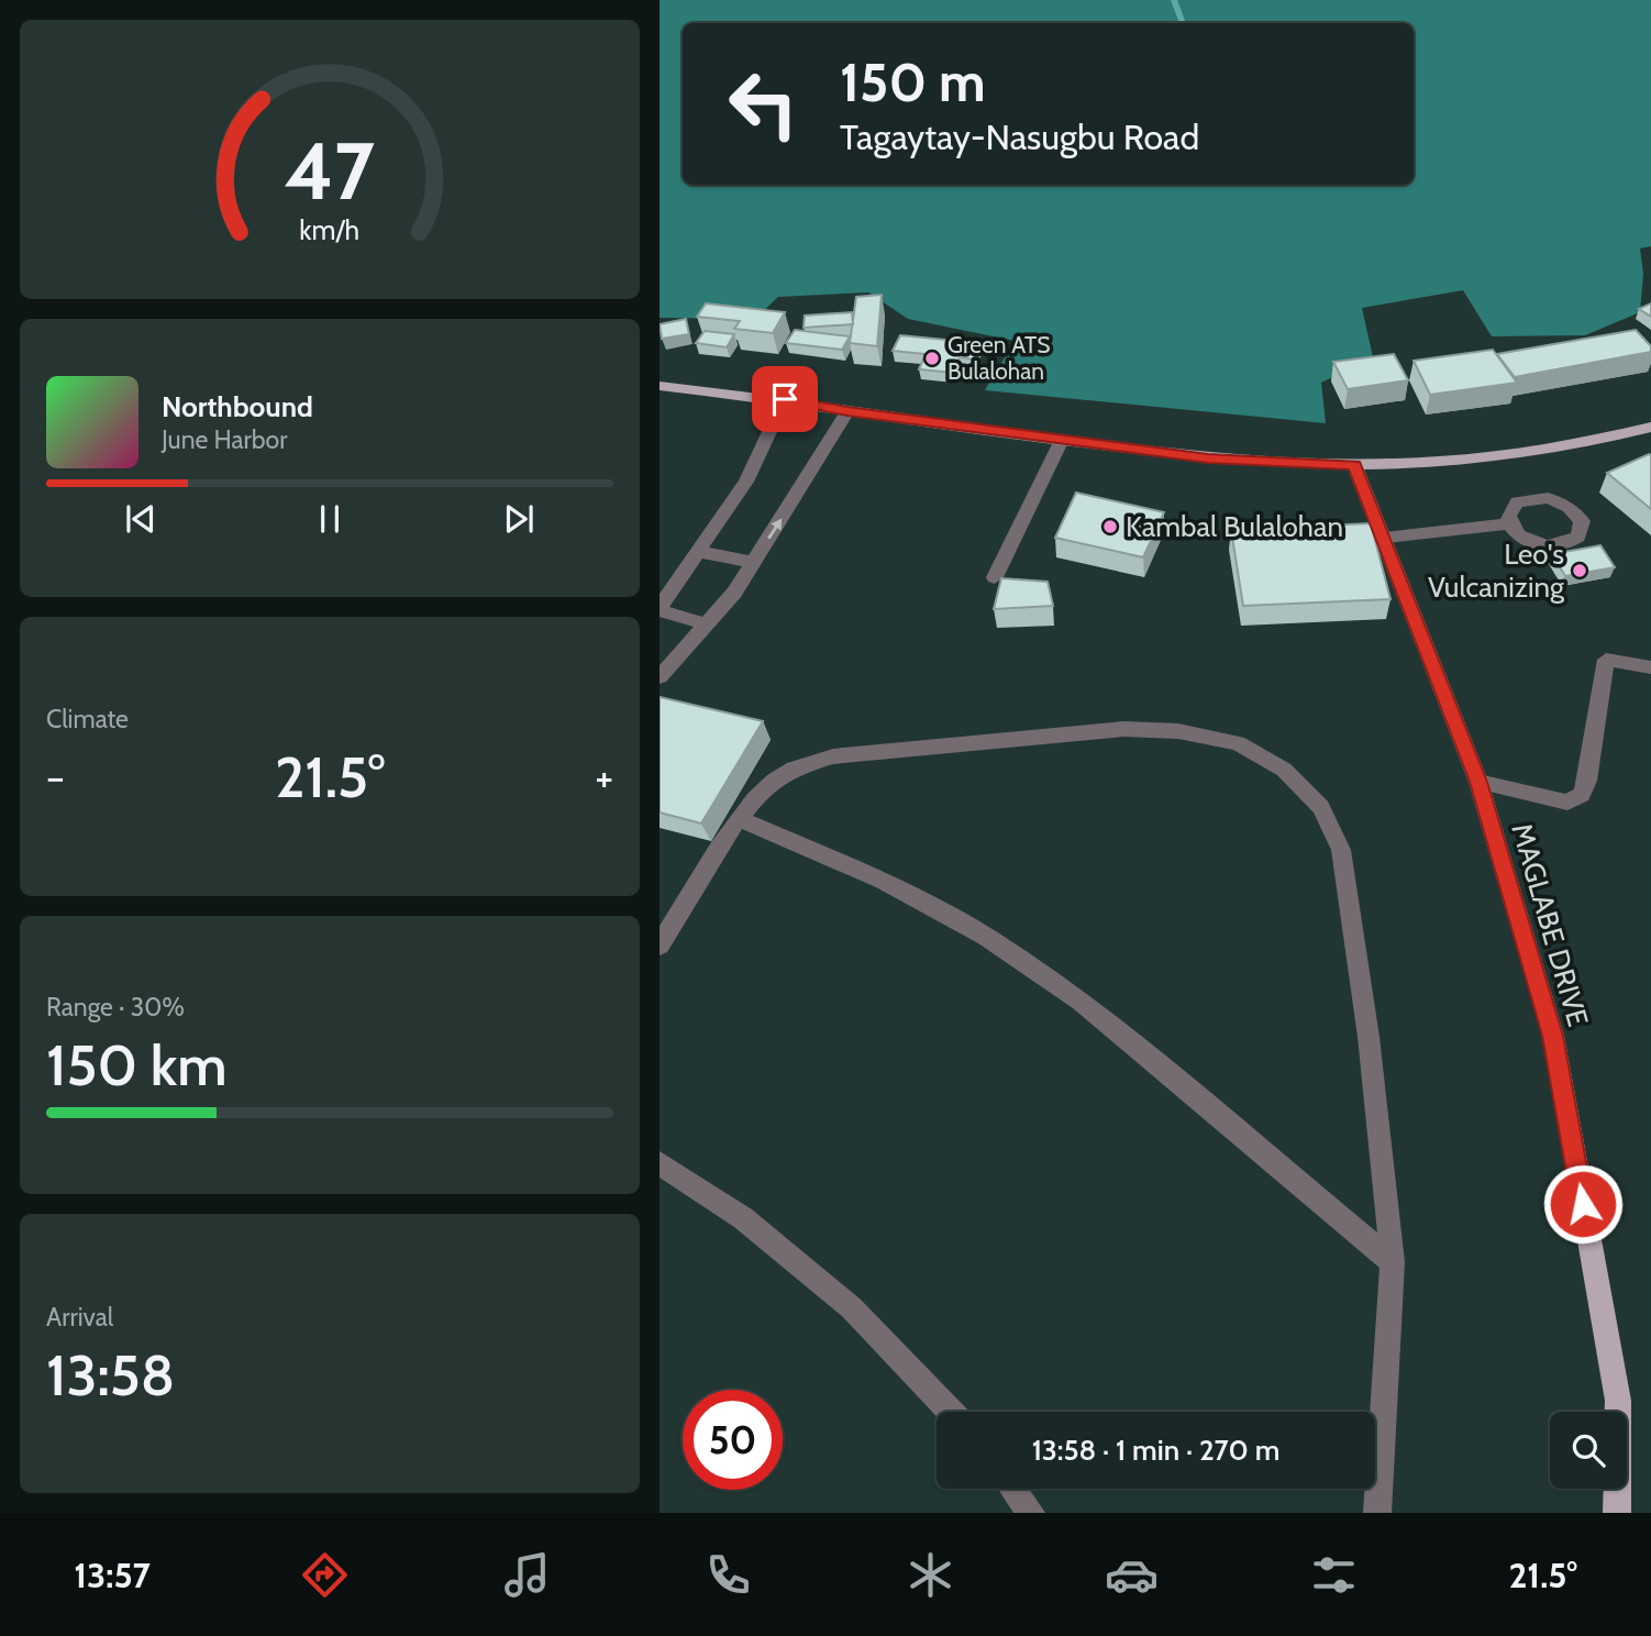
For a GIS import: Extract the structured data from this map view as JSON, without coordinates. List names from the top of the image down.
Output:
{
  "streets": {
    "main road": ["MAGLABE DRIVE"]
  },
  "places": ["Green ATS Bulalohan", "Kambal Bulalohan", "Leo's Vulcanizing"],
  "page": {
    "turn": ["150 m", "Tagaytay-Nasugbu Road"],
    "song": ["Northbound", "June Harbor"],
    "tile": [
      "Climate",
      ["Range · 30%", "150 km"],
      ["Arrival", "13:58"]
    ],
    "heat": ["−", "21.5°", "+"],
    "limit": "50",
    "trip": "13:58 · 1 min · 270 m",
    "tabs": ["13:57", "21.5°"],
    "gauge": ["47", "km/h"]
  }
}
